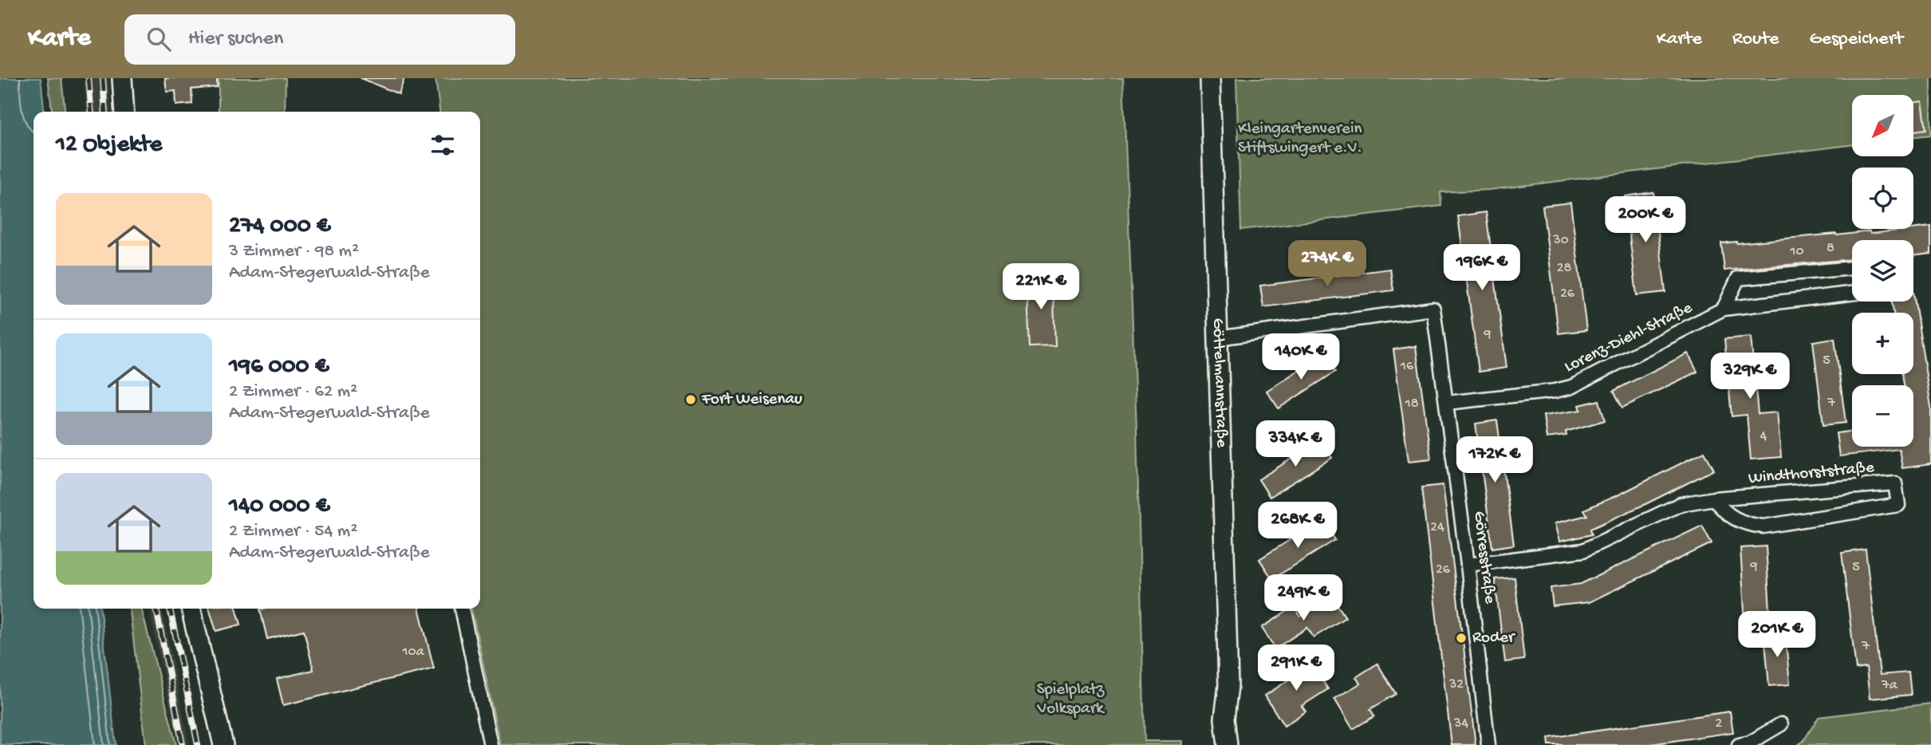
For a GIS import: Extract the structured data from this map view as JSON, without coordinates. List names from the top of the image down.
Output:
{
  "streets": {
    "street": [
      "Lorenz-Diehl-Straße",
      "Göttelmannstraße",
      "Windthorststraße",
      "Görresstraße"
    ]
  },
  "crossings": [
    ["Lorenz-Diehl-Straße", "Görresstraße"],
    ["Göttelmannstraße", "Görresstraße"],
    ["Windthorststraße", "Görresstraße"]
  ],
  "parks": ["Kleingartenverein Stiftswingert e.V.", "Spielplatz Volkspark"],
  "places": ["Fort Weisenau", "Roder"],
  "house_numbers": [
    "30",
    "8",
    "10",
    "28",
    "26",
    "9",
    "5",
    "16",
    "7",
    "18",
    "4",
    "24",
    "9",
    "5",
    "26",
    "7",
    "10a",
    "32",
    "7a",
    "34",
    "2"
  ],
  "north": "bottom left",
  "page": {
    "header": "Karte",
    "search": "Hier suchen",
    "nav": ["Karte", "Route", "Gespeichert"],
    "map_buttons": ["+", "−"],
    "heading": "12 Objekte",
    "list": [
      {
        "name": "274 000 €",
        "note": "3 Zimmer · 98 m² · Adam-Stegerwald-Straße"
      },
      {
        "name": "196 000 €",
        "note": "2 Zimmer · 62 m² · Adam-Stegerwald-Straße"
      },
      {
        "name": "140 000 €",
        "note": "2 Zimmer · 54 m² · Adam-Stegerwald-Straße"
      }
    ],
    "price": [
      "200K €",
      "274K €",
      "196K €",
      "221K €",
      "140K €",
      "329K €",
      "334K €",
      "172K €",
      "268K €",
      "249K €",
      "201K €",
      "291K €"
    ]
  }
}
